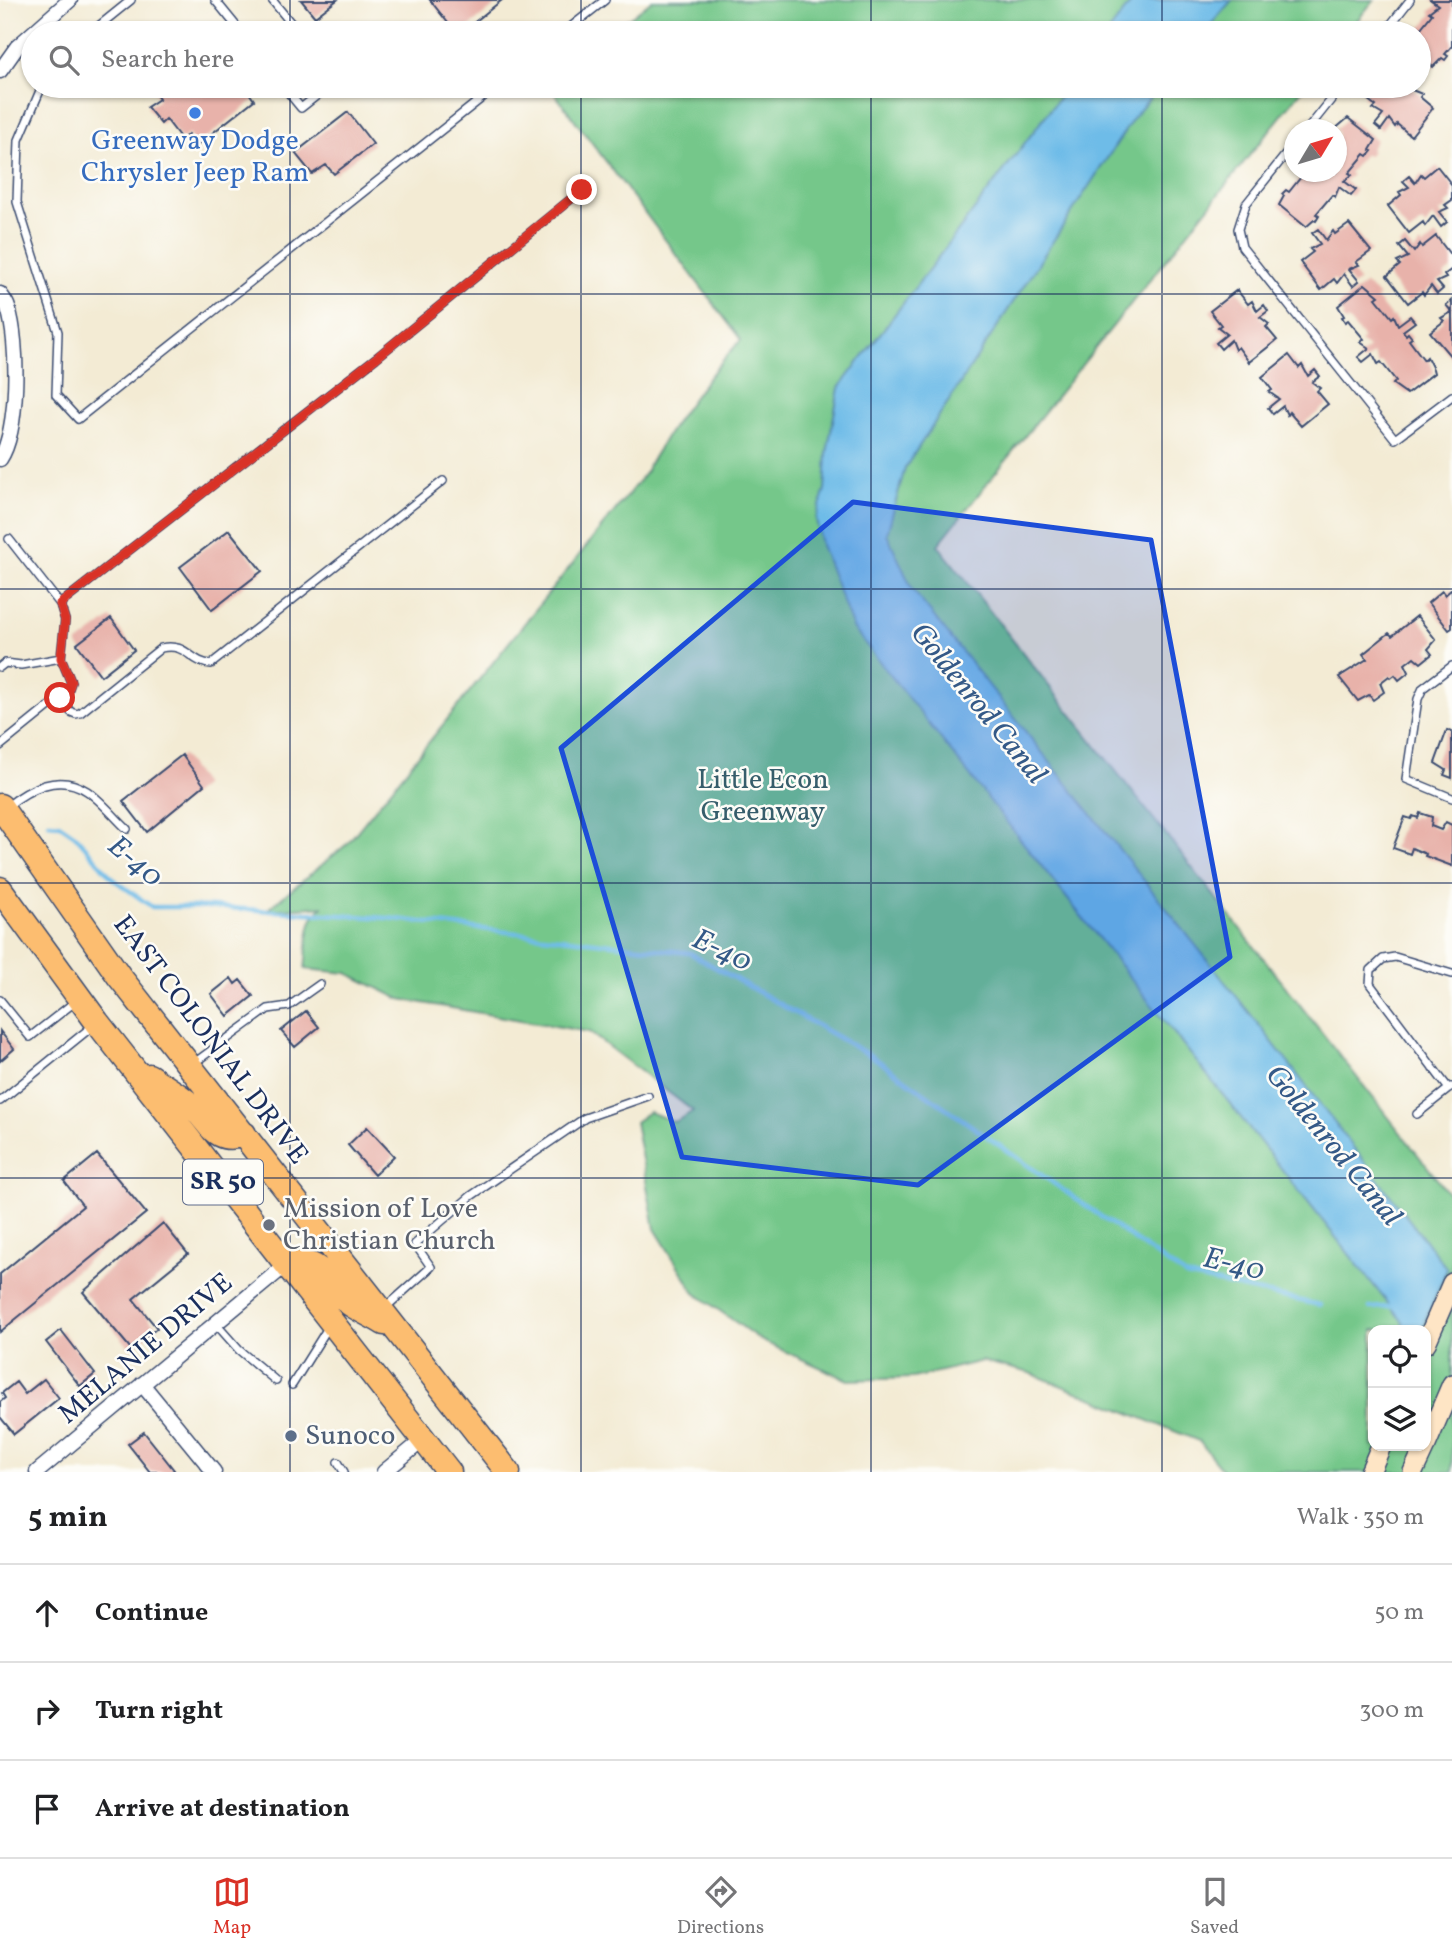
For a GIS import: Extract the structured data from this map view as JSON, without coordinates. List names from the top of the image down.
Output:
{
  "streets": {
    "highway": ["EAST COLONIAL DRIVE", "SR 50"],
    "street": ["MELANIE DRIVE"]
  },
  "crossings": [
    ["SR 50", "MELANIE DRIVE"]
  ],
  "water": ["Goldenrod Canal", "E-40"],
  "parks": ["Little Econ Greenway"],
  "places": ["Greenway Dodge Chrysler Jeep Ram", "Mission of Love Christian Church", "Sunoco"],
  "north": "top right",
  "page": {
    "search": "Search here",
    "heading": ["5 min", "Walk · 350 m"],
    "list": [
      ["Continue", "50 m"],
      ["Turn right", "300 m"],
      "Arrive at destination"
    ],
    "nav": ["Map", "Directions", "Saved"]
  }
}
